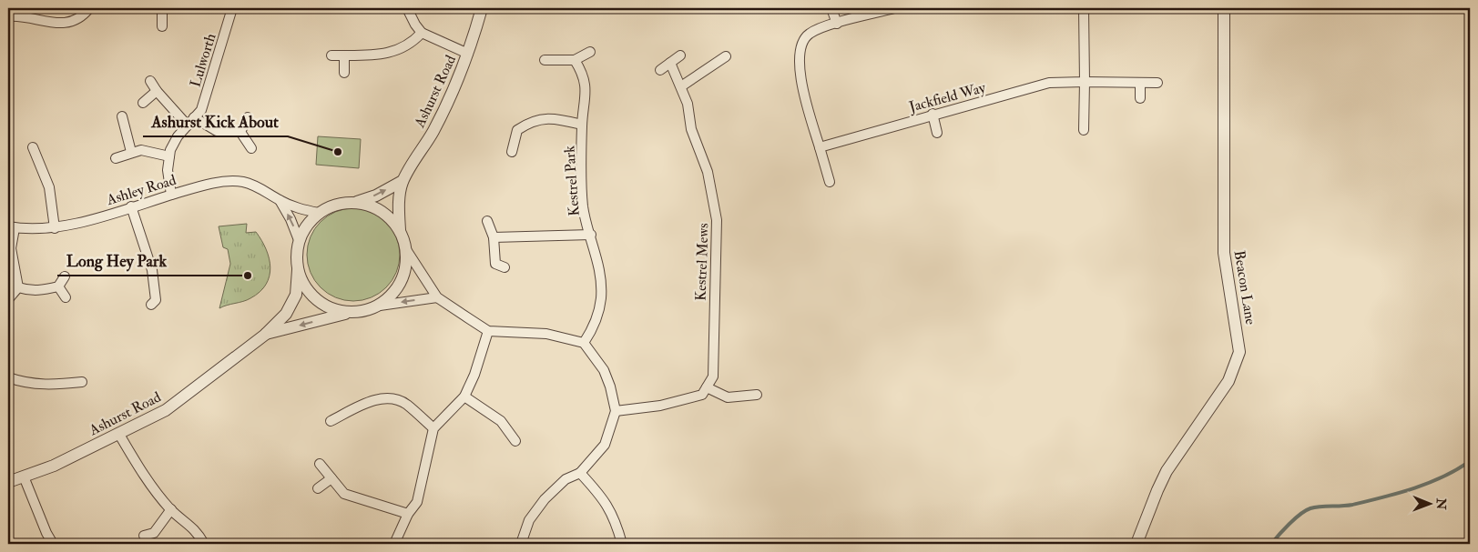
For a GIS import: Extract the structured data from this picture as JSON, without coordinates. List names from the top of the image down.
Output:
{
  "streets": {
    "street": [
      "Lulworth",
      "Ashurst Road",
      "Jackfield Way",
      "Kestrel Park",
      "Ashley Road",
      "Kestrel Mews",
      "Beacon Lane"
    ]
  },
  "crossings": [
    ["Lulworth", "Ashley Road"],
    ["Ashurst Road", "Ashley Road"]
  ],
  "places": ["Ashurst Kick About", "Long Hey Park"],
  "north": "right"
}
